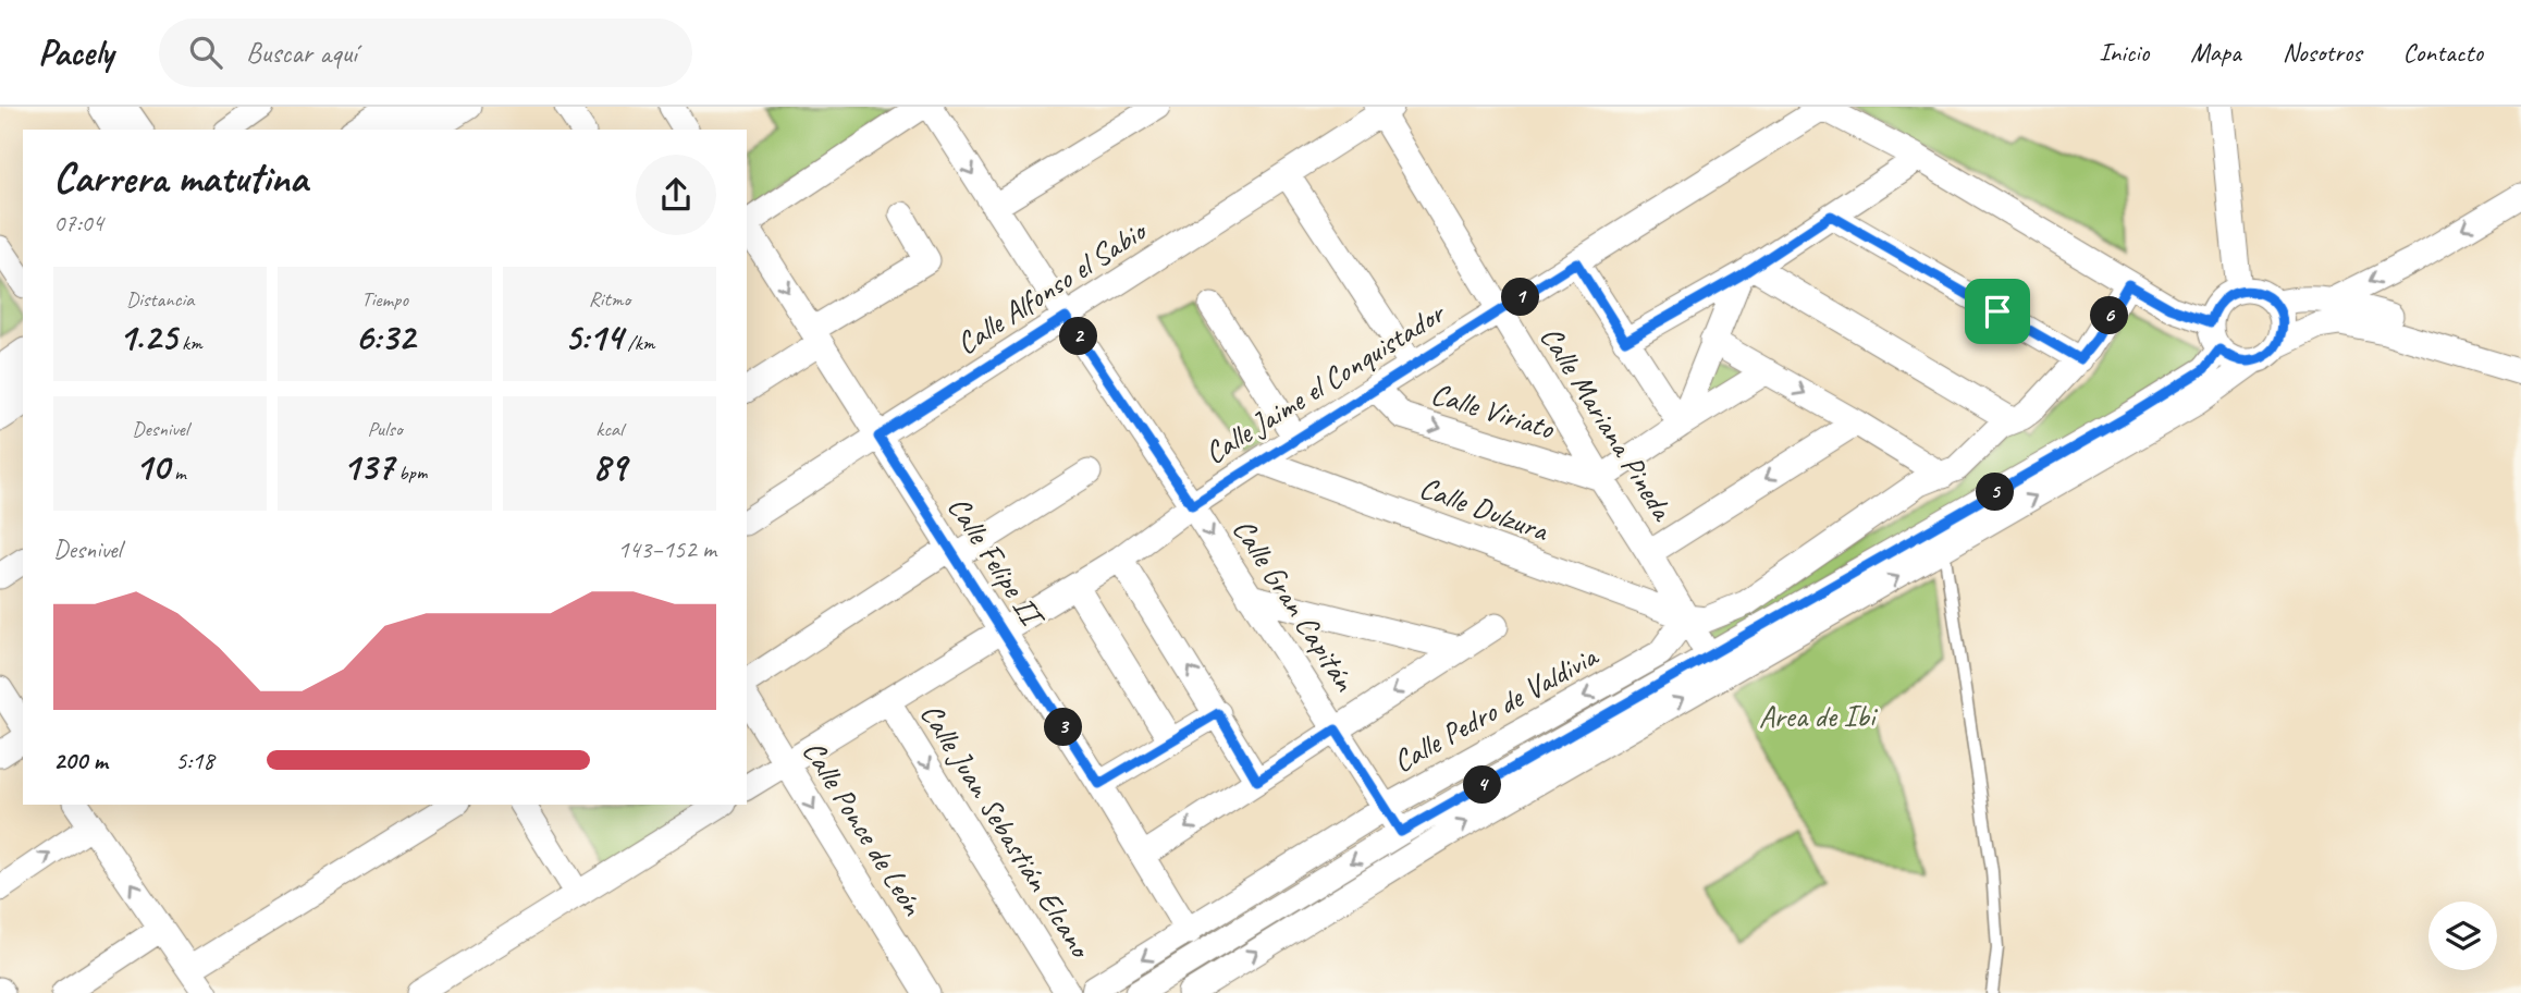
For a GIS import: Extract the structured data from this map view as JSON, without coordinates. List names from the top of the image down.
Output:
{
  "streets": {
    "street": [
      "Calle Alfonso el Sabio",
      "Calle Jaime el Conquistador",
      "Calle Viriato",
      "Calle Mariana Pineda",
      "Calle Dulzura",
      "Calle Felipe II",
      "Calle Gran Capitán",
      "Calle Pedro de Valdivia",
      "Calle Ponce de León",
      "Calle Juan Sebastián Elcano"
    ]
  },
  "crossings": [
    ["Calle Alfonso el Sabio", "Calle Mariana Pineda"],
    ["Calle Alfonso el Sabio", "Calle Felipe II"],
    ["Calle Alfonso el Sabio", "Calle Gran Capitán"],
    ["Calle Jaime el Conquistador", "Calle Viriato"],
    ["Calle Jaime el Conquistador", "Calle Mariana Pineda"],
    ["Calle Jaime el Conquistador", "Calle Dulzura"],
    ["Calle Jaime el Conquistador", "Calle Felipe II"],
    ["Calle Jaime el Conquistador", "Calle Gran Capitán"],
    ["Calle Jaime el Conquistador", "Calle Ponce de León"],
    ["Calle Jaime el Conquistador", "Calle Juan Sebastián Elcano"],
    ["Calle Viriato", "Calle Mariana Pineda"],
    ["Calle Mariana Pineda", "Calle Dulzura"],
    ["Calle Mariana Pineda", "Calle Pedro de Valdivia"],
    ["Calle Dulzura", "Calle Pedro de Valdivia"],
    ["Calle Felipe II", "Calle Pedro de Valdivia"],
    ["Calle Gran Capitán", "Calle Pedro de Valdivia"]
  ],
  "one_way": ["Calle Ponce de León"],
  "parks": ["Area de Ibi"],
  "page": {
    "header": "Pacely",
    "search": "Buscar aquí",
    "nav": [
      "Inicio",
      "Mapa",
      "Nosotros",
      "Contacto"
    ],
    "heading": ["Carrera matutina", "07:04"],
    "stats": [
      ["Distancia", "1.25 km"],
      ["Tiempo", "6:32"],
      ["Ritmo", "5:14 /km"],
      ["Desnivel", "10 m"],
      ["Pulso", "137 bpm"],
      ["kcal", "89"]
    ],
    "pins": [
      "1",
      "6",
      "2",
      "5",
      "3",
      "4"
    ],
    "chart": ["Desnivel", "143–152 m"],
    "list": [
      {
        "name": "200 m",
        "note": "5:18"
      }
    ]
  }
}
